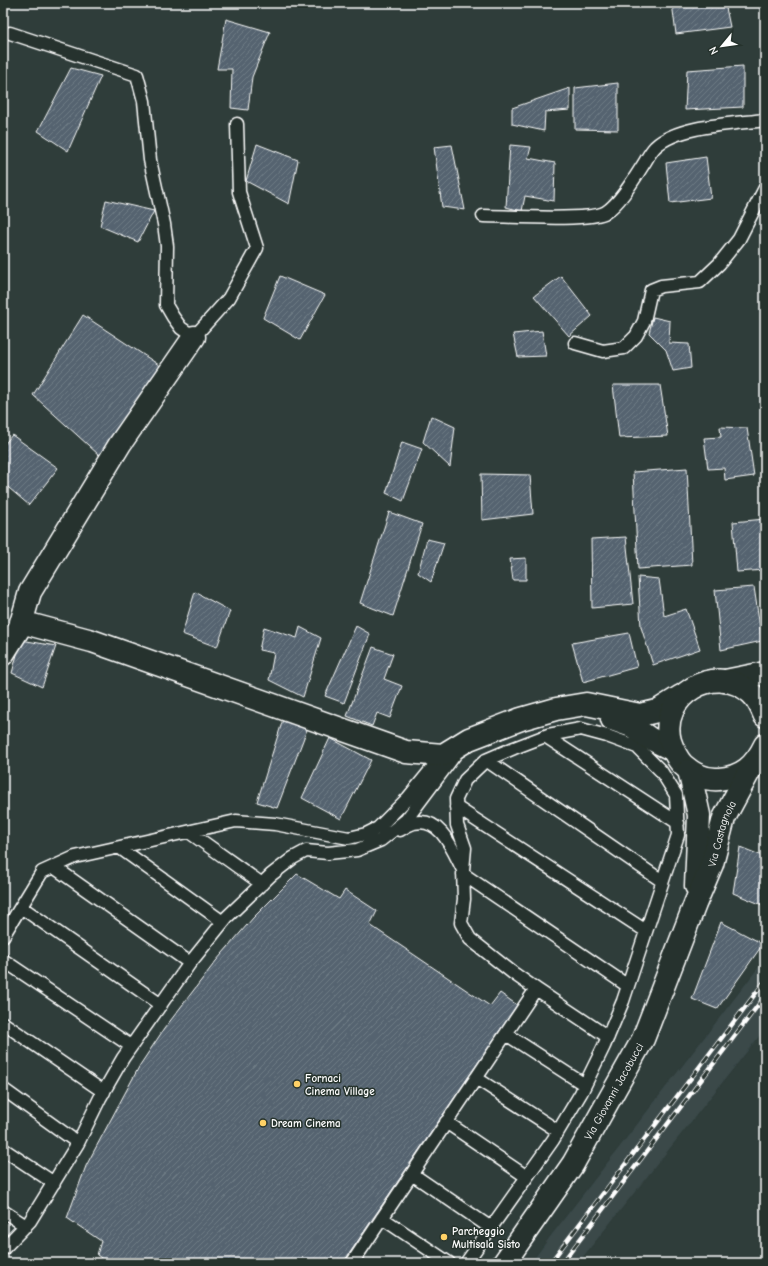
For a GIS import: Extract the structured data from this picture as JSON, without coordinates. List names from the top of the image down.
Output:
{
  "streets": {
    "street": ["Via Castagnola", "Via Giovanni Jacobucci"]
  },
  "crossings": [
    ["Via Castagnola", "Via Giovanni Jacobucci"]
  ],
  "places": ["Fornaci Cinema Village", "Dream Cinema", "Parcheggio Multisala Sisto"],
  "north": "bottom left"
}
